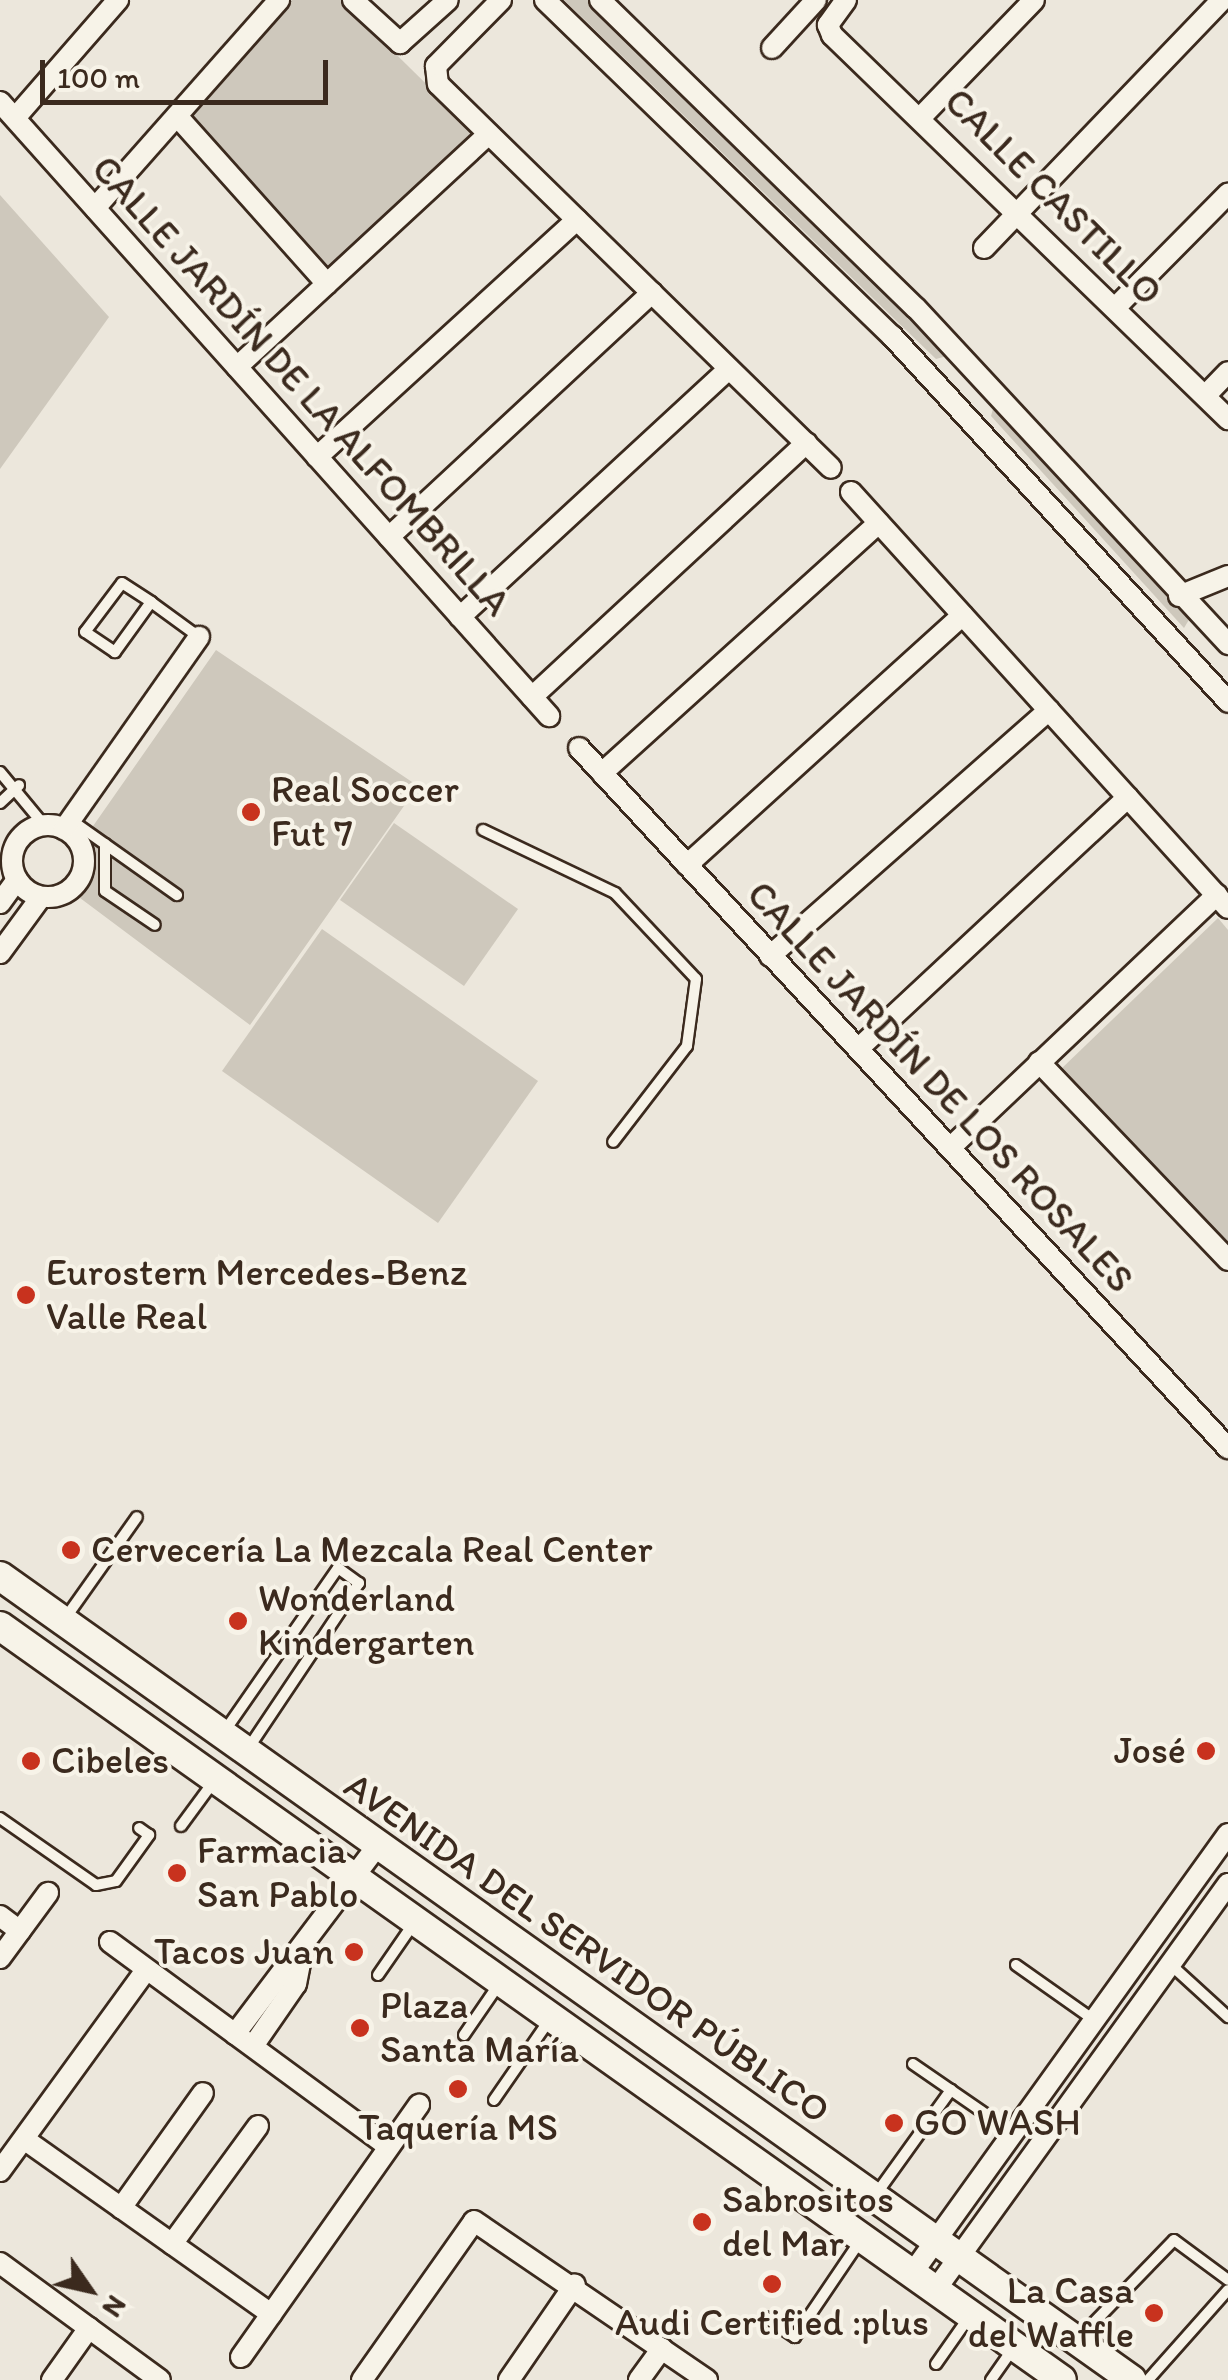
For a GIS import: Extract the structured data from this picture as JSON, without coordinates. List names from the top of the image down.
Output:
{
  "streets": {
    "street": [
      "CALLE CASTILLO",
      "CALLE JARDÍN DE LA ALFOMBRILLA",
      "CALLE JARDÍN DE LOS ROSALES",
      "AVENIDA DEL SERVIDOR PÚBLICO"
    ]
  },
  "places": [
    "Real Soccer Fut 7",
    "Eurostern Mercedes-Benz Valle Real",
    "Cervecería La Mezcala Real Center",
    "Wonderland Kindergarten",
    "José",
    "Cibeles",
    "Farmacia San Pablo",
    "Tacos Juan",
    "Plaza Santa María",
    "Taquería MS",
    "GO WASH",
    "Sabrositos del Mar",
    "Audi Certified :plus",
    "La Casa del Waffle"
  ],
  "scale_bar": "100 m",
  "north": "bottom right"
}
